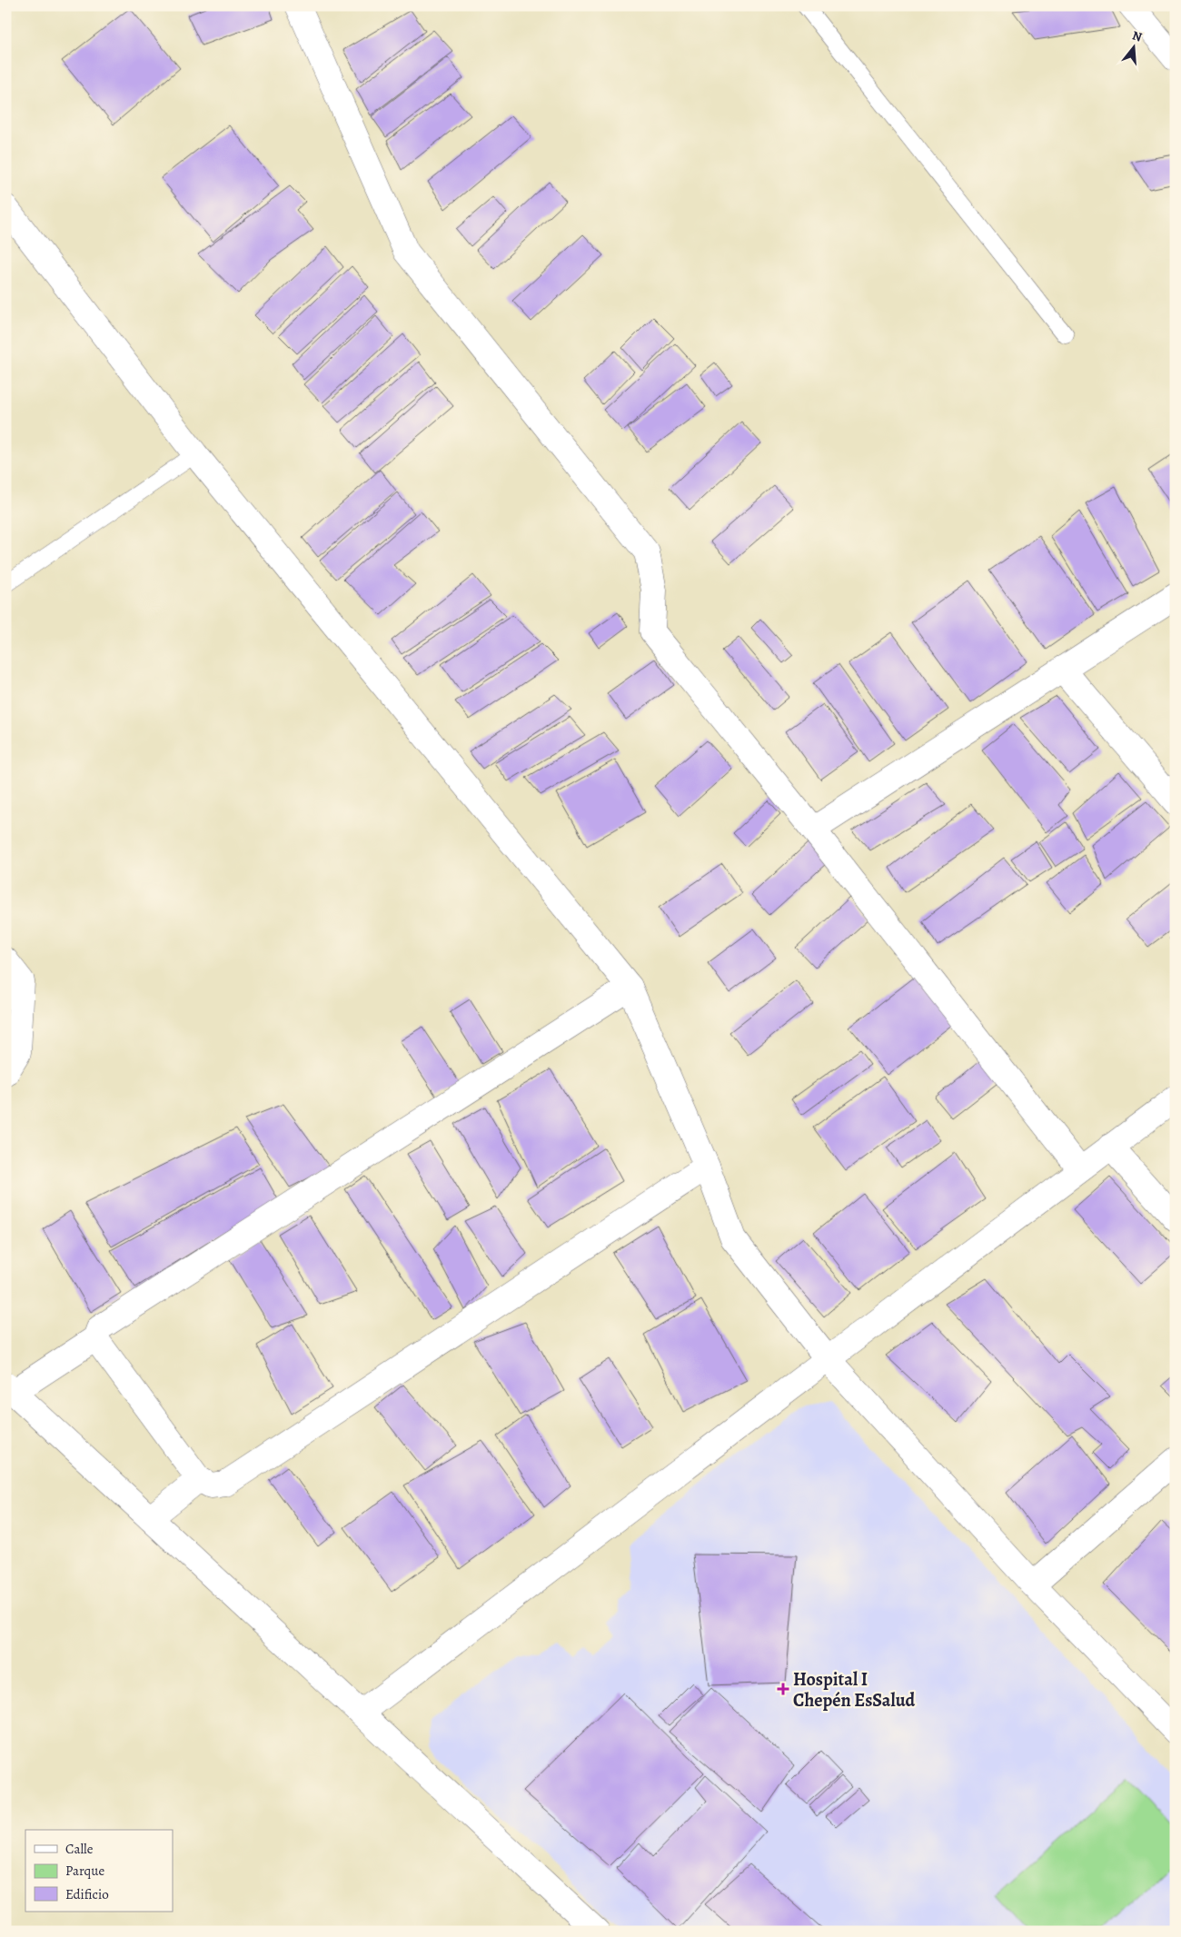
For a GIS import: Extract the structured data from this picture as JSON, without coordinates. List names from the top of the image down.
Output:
{
  "places": {
    "health": ["Hospital I Chepén EsSalud"]
  },
  "legend": ["Calle", "Parque", "Edificio"],
  "north": "top"
}
